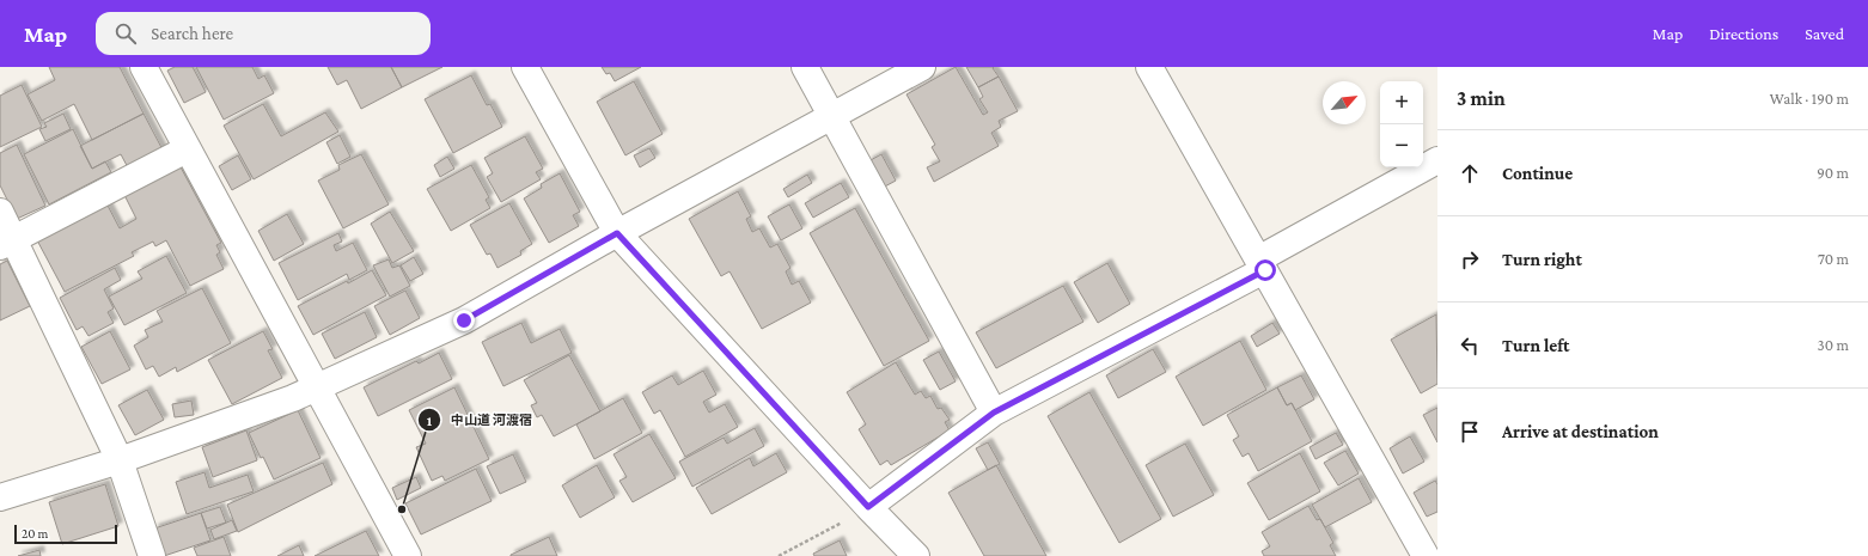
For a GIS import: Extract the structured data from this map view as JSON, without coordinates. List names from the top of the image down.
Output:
{
  "places": ["中山道 河渡宿"],
  "scale_bar": "20 m",
  "north": "top right",
  "page": {
    "header": "Map",
    "search": "Search here",
    "nav": ["Map", "Directions", "Saved"],
    "heading": ["3 min", "Walk · 190 m"],
    "map_buttons": ["+", "−"],
    "list": [
      ["Continue", "90 m"],
      ["Turn right", "70 m"],
      ["Turn left", "30 m"],
      "Arrive at destination"
    ],
    "scale": "20 m"
  }
}
